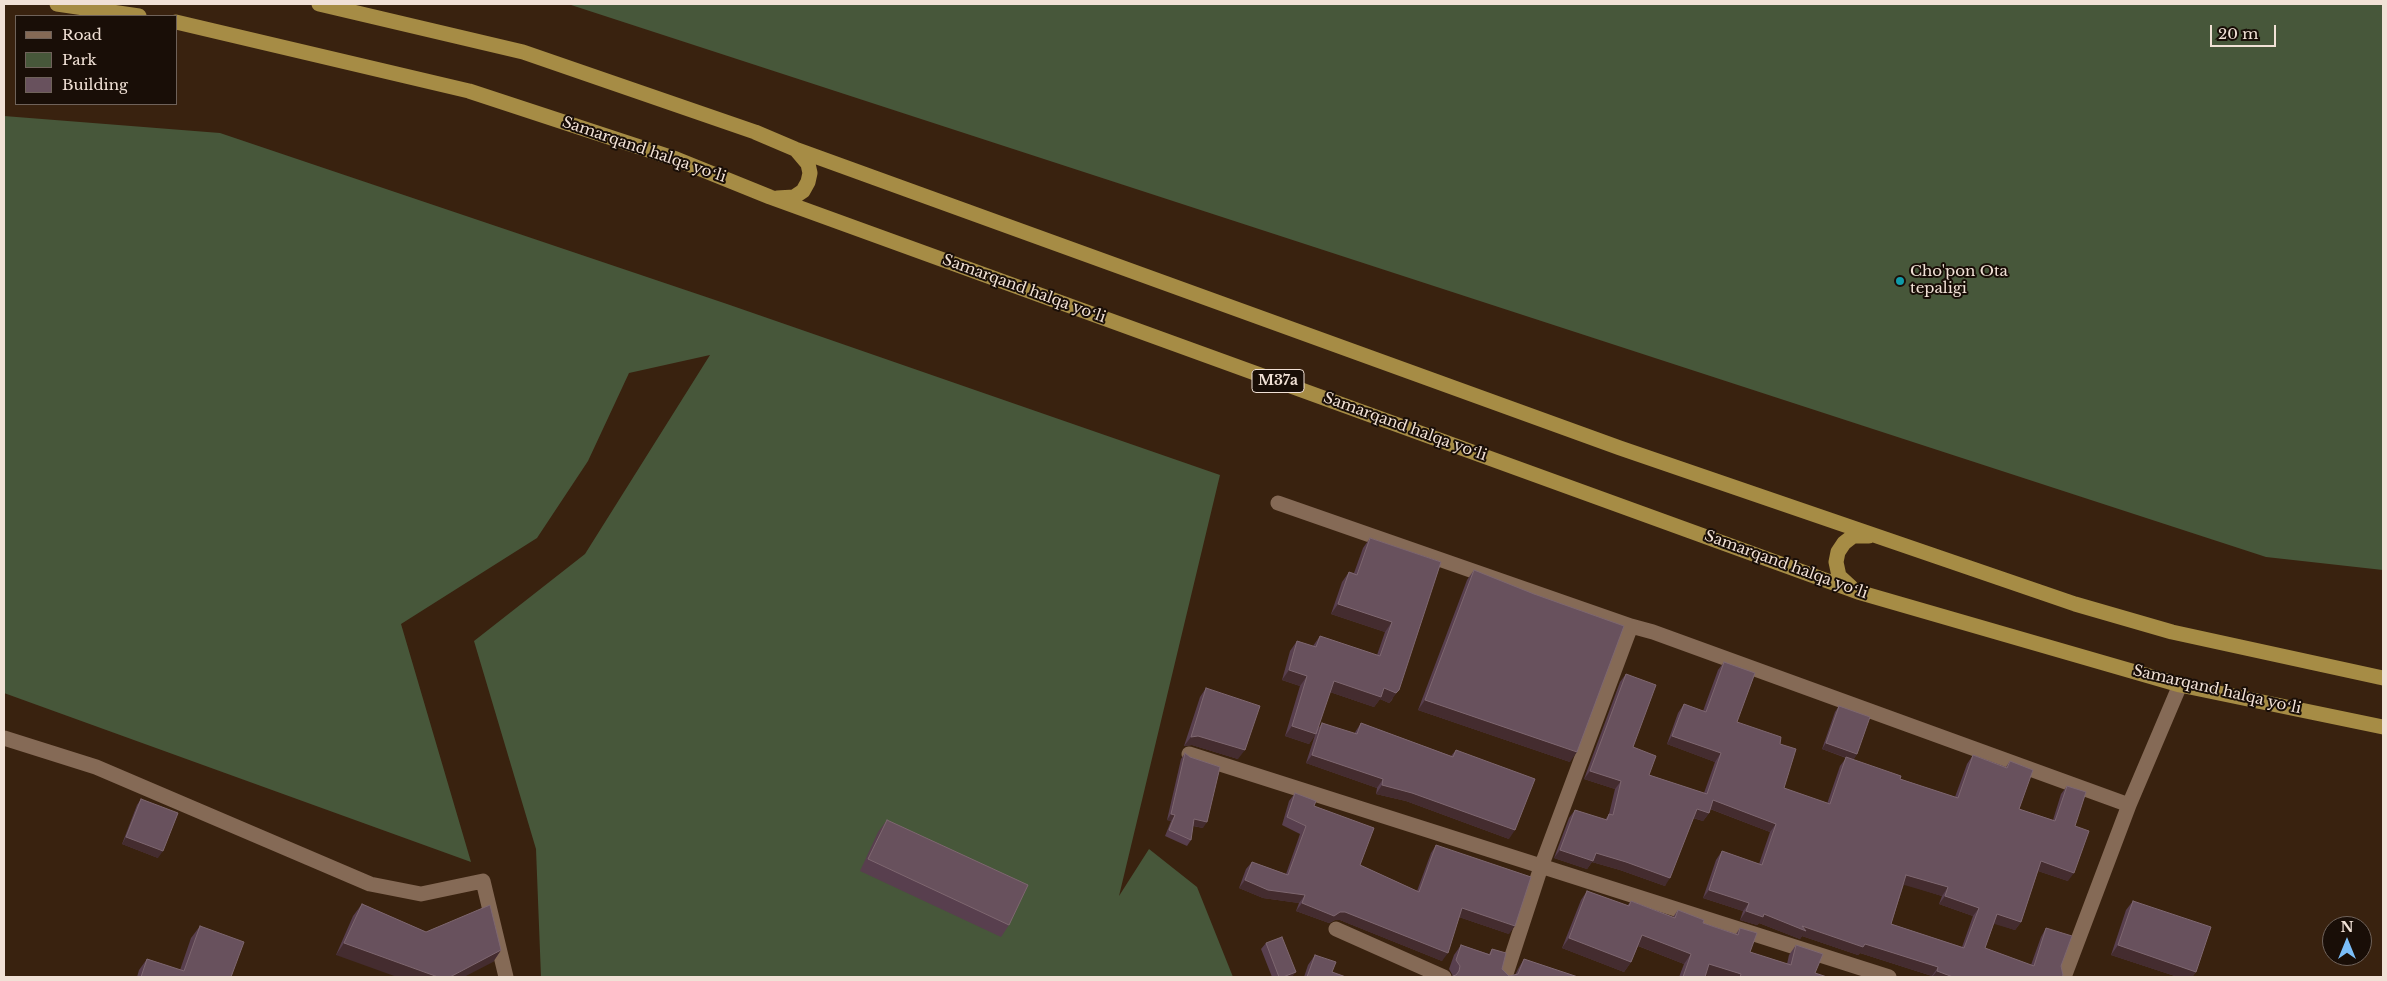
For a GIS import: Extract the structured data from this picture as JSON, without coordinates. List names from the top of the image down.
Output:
{
  "streets": {
    "highway": ["Samarqand halqa yoʻli", "M37a"]
  },
  "places": ["Cho'pon Ota tepaligi"],
  "legend": ["Road", "Park", "Building"],
  "scale_bar": "20 m",
  "north": "top"
}
